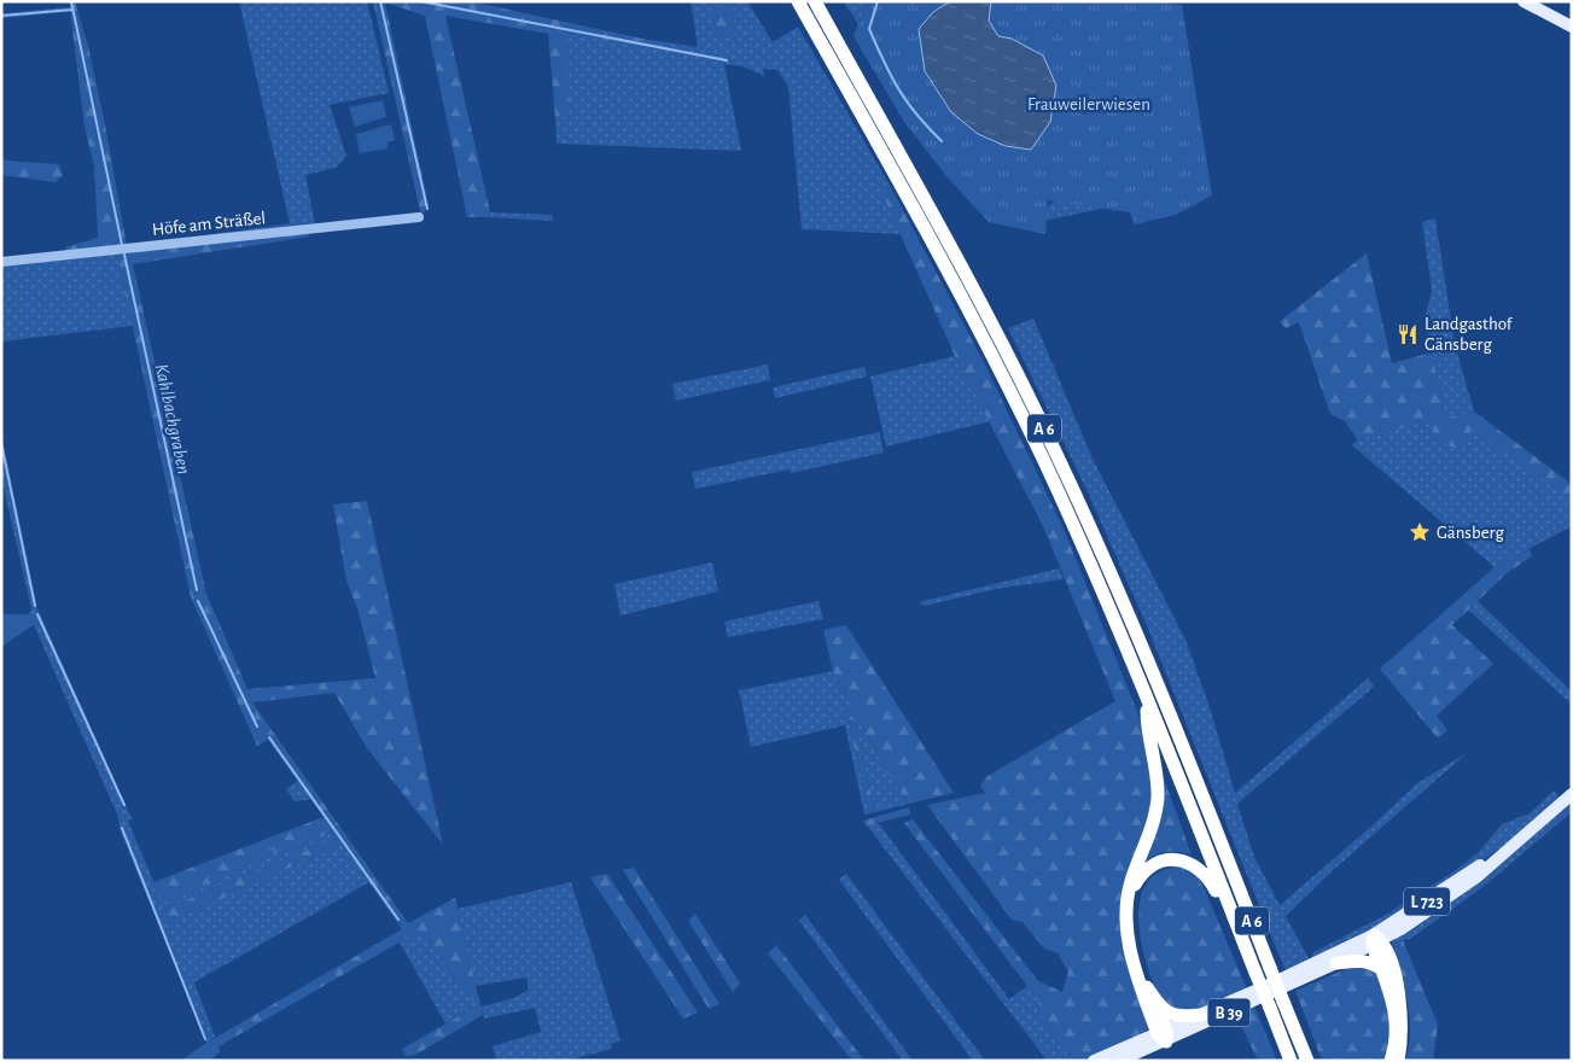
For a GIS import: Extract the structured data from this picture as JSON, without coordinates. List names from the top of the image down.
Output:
{
  "streets": {
    "highway": ["A 6"],
    "main road": ["L 723", "B 39"],
    "street": ["Höfe am Sträßel"]
  },
  "crossings": [
    ["L 723", "B 39"]
  ],
  "water": ["Kahlbachgraben"],
  "parks": ["Frauweilerwiesen"],
  "places": {
    "restaurant": ["Landgasthof Gänsberg"],
    "place": ["Gänsberg"]
  }
}
